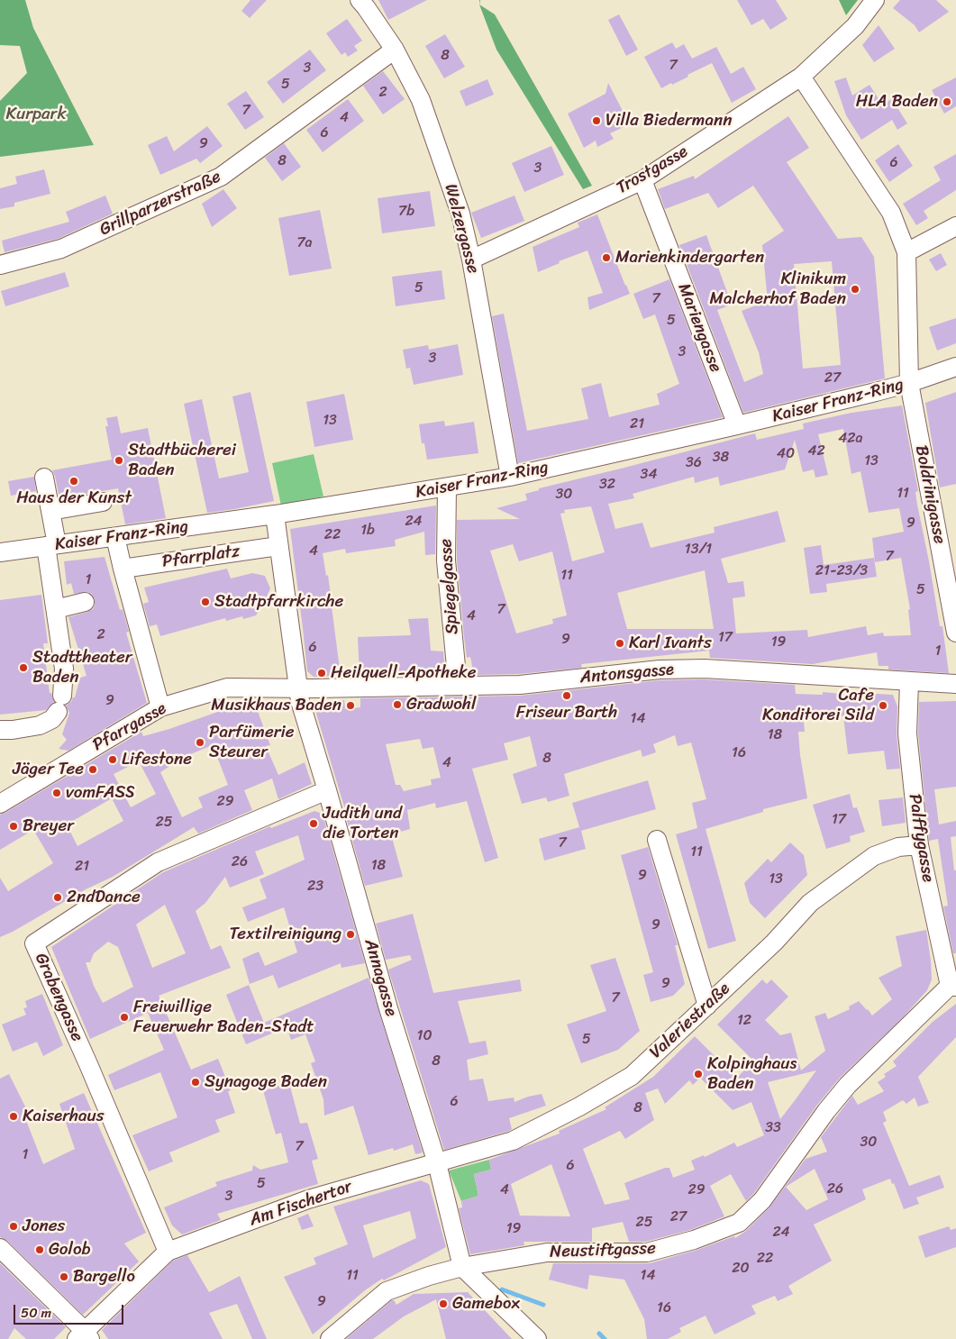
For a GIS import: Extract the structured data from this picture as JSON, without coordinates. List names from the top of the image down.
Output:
{
  "streets": {
    "street": [
      "Trostgasse",
      "Grillparzerstraße",
      "Welzergasse",
      "Mariengasse",
      "Kaiser Franz-Ring",
      "Boldrinigasse",
      "Pfarrplatz",
      "Spiegelgasse",
      "Antonsgasse",
      "Pfarrgasse",
      "Palffygasse",
      "Annagasse",
      "Grabengasse",
      "Valeriestraße",
      "Am Fischertor",
      "Neustiftgasse"
    ]
  },
  "crossings": [
    ["Trostgasse", "Welzergasse"],
    ["Trostgasse", "Mariengasse"],
    ["Trostgasse", "Boldrinigasse"],
    ["Grillparzerstraße", "Welzergasse"],
    ["Welzergasse", "Kaiser Franz-Ring"],
    ["Mariengasse", "Kaiser Franz-Ring"],
    ["Kaiser Franz-Ring", "Boldrinigasse"],
    ["Kaiser Franz-Ring", "Spiegelgasse"],
    ["Spiegelgasse", "Antonsgasse"],
    ["Antonsgasse", "Pfarrgasse"],
    ["Antonsgasse", "Palffygasse"],
    ["Antonsgasse", "Annagasse"],
    ["Pfarrgasse", "Annagasse"],
    ["Palffygasse", "Valeriestraße"],
    ["Palffygasse", "Neustiftgasse"],
    ["Annagasse", "Grabengasse"],
    ["Annagasse", "Valeriestraße"],
    ["Annagasse", "Am Fischertor"],
    ["Annagasse", "Neustiftgasse"],
    ["Grabengasse", "Am Fischertor"],
    ["Valeriestraße", "Am Fischertor"]
  ],
  "parks": ["Kurpark"],
  "places": [
    "HLA Baden",
    "Villa Biedermann",
    "Marienkindergarten",
    "Klinikum Malcherhof Baden",
    "Stadtbücherei Baden",
    "Haus der Kunst",
    "Stadtpfarrkirche",
    "Karl Ivants",
    "Stadttheater Baden",
    "Heilquell-Apotheke",
    "Friseur Barth",
    "Gradwohl",
    "Musikhaus Baden",
    "Cafe Konditorei Sild",
    "Parfümerie Steurer",
    "Lifestone",
    "Jäger Tee",
    "vomFASS",
    "Judith und die Torten",
    "Breyer",
    "2ndDance",
    "Textilreinigung",
    "Freiwillige Feuerwehr Baden-Stadt",
    "Kolpinghaus Baden",
    "Synagoge Baden",
    "Kaiserhaus",
    "Jones",
    "Golob",
    "Bargello",
    "Gamebox"
  ],
  "house_numbers": [
    "8",
    "7",
    "3",
    "5",
    "2",
    "7",
    "4",
    "6",
    "9",
    "8",
    "6",
    "3",
    "7b",
    "7a",
    "5",
    "7",
    "5",
    "3",
    "3",
    "27",
    "13",
    "21",
    "42a",
    "42",
    "40",
    "38",
    "13",
    "36",
    "34",
    "32",
    "11",
    "30",
    "24",
    "9",
    "1b",
    "22",
    "13/1",
    "4",
    "7",
    "21-23/3",
    "11",
    "1",
    "5",
    "7",
    "4",
    "2",
    "17",
    "9",
    "19",
    "6",
    "1",
    "9",
    "14",
    "18",
    "16",
    "8",
    "4",
    "29",
    "17",
    "25",
    "7",
    "11",
    "26",
    "18",
    "21",
    "9",
    "13",
    "23",
    "9",
    "9",
    "7",
    "12",
    "10",
    "5",
    "8",
    "6",
    "8",
    "33",
    "30",
    "7",
    "1",
    "6",
    "5",
    "26",
    "4",
    "29",
    "3",
    "27",
    "25",
    "19",
    "24",
    "22",
    "20",
    "11",
    "14",
    "9",
    "16"
  ],
  "scale_bar": "50 m"
}
